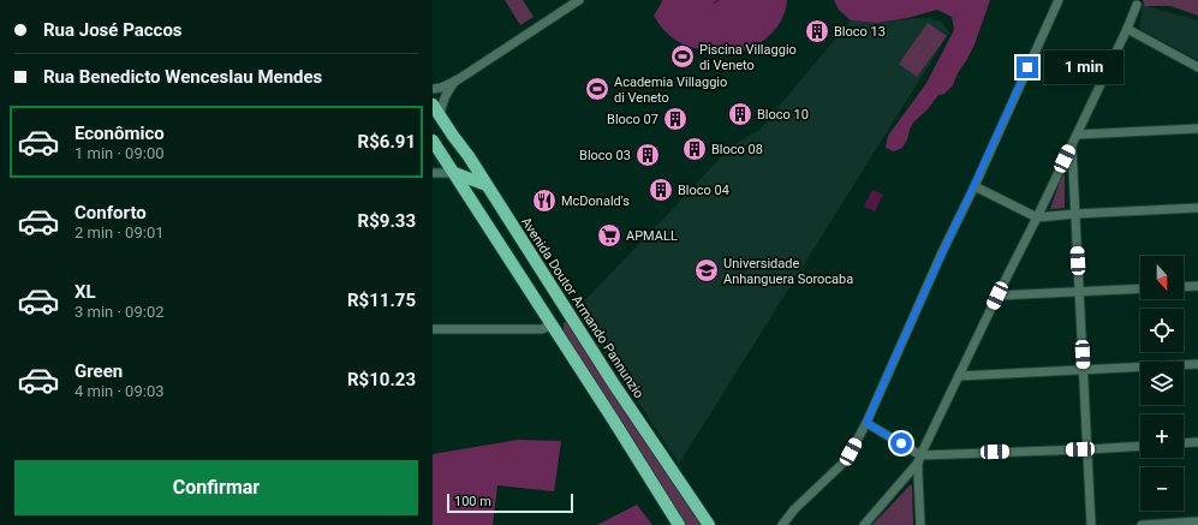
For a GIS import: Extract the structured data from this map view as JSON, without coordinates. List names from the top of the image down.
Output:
{
  "streets": {
    "main road": ["Avenida Doutor Armando Pannunzio"]
  },
  "places": {
    "building": [
      "Bloco 13",
      "Bloco 10",
      "Bloco 07",
      "Bloco 08",
      "Bloco 03",
      "Bloco 04"
    ],
    "sports": ["Piscina Villaggio di Veneto", "Academia Villaggio di Veneto"],
    "restaurant": ["McDonald's"],
    "supermarket": ["APMALL"],
    "school or university": ["Universidade Anhanguera Sorocaba"]
  },
  "scale_bar": "100 m",
  "north": "bottom",
  "page": {
    "banner": ["Rua José Paccos", "Rua Benedicto Wenceslau Mendes"],
    "bubble": "1 min",
    "list": [
      {
        "name": "Econômico",
        "note": "1 min · 09:00",
        "value": "R$6.91"
      },
      {
        "name": "Conforto",
        "note": "2 min · 09:01",
        "value": "R$9.33"
      },
      {
        "name": "XL",
        "note": "3 min · 09:02",
        "value": "R$11.75"
      },
      {
        "name": "Green",
        "note": "4 min · 09:03",
        "value": "R$10.23"
      }
    ],
    "map_buttons": ["+", "−"],
    "buttons": "Confirmar",
    "scale": "100 m"
  }
}
